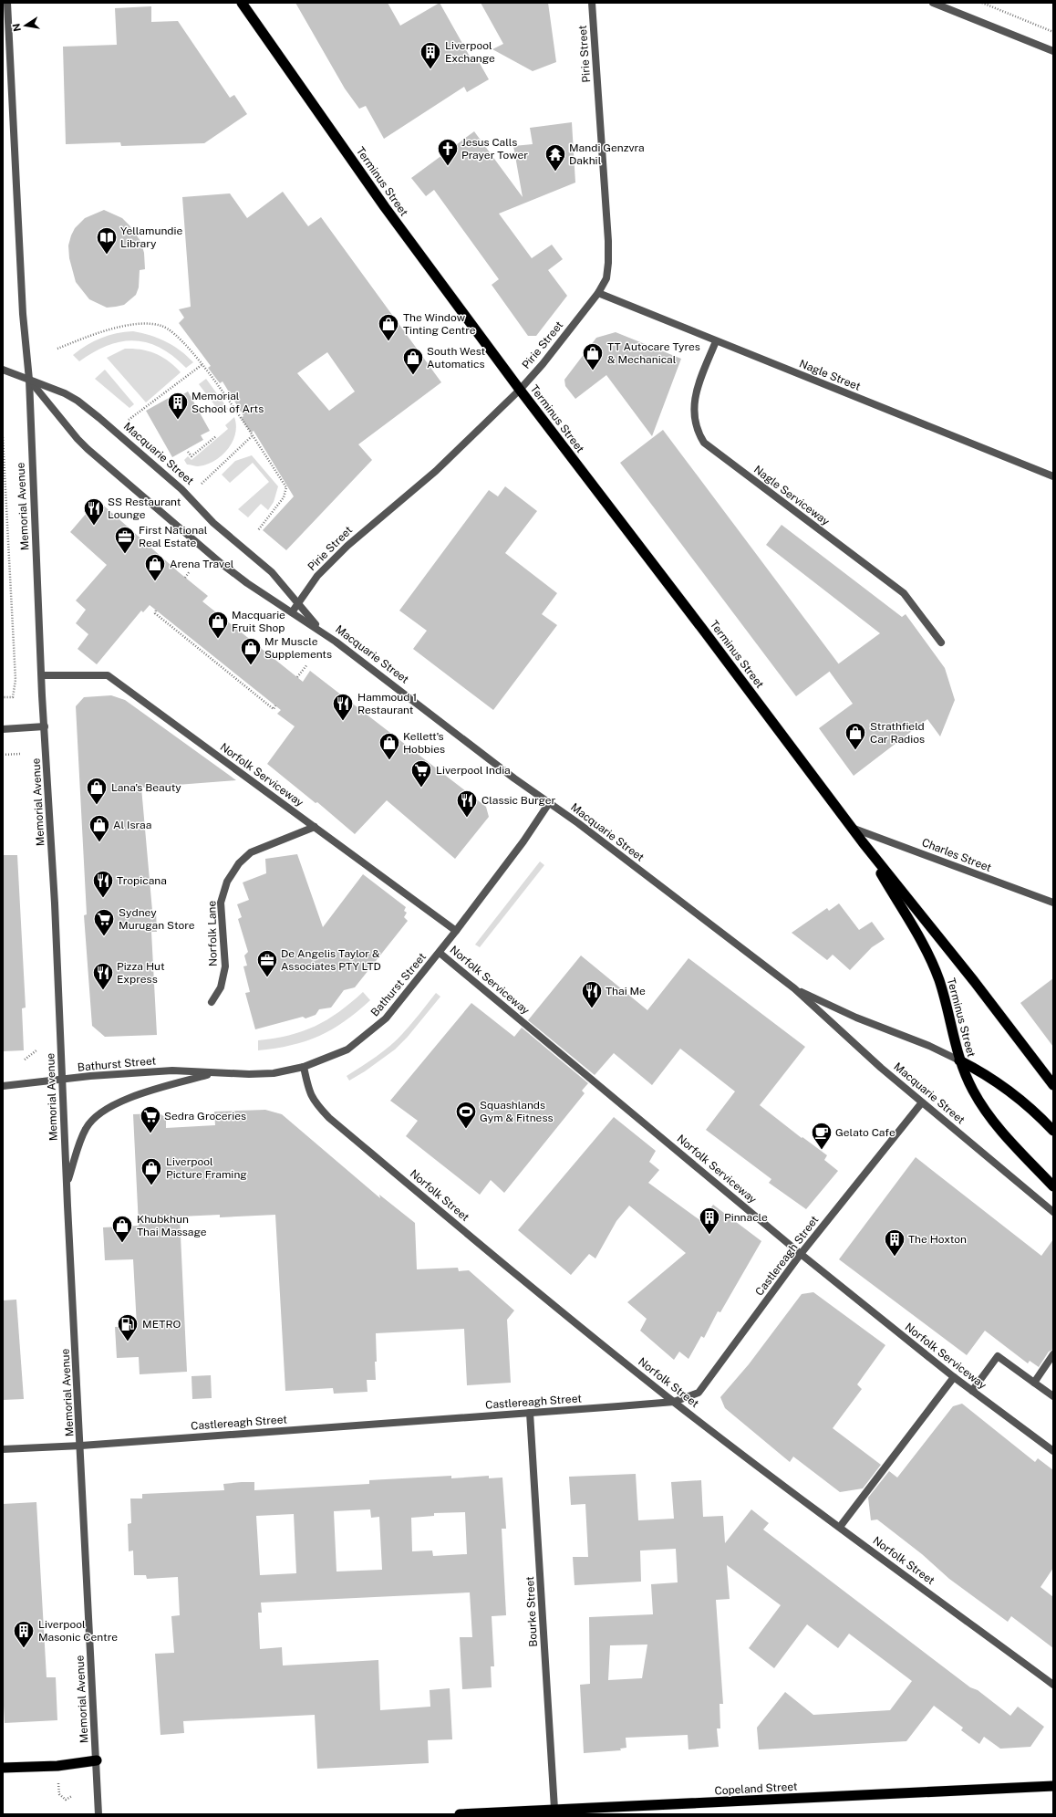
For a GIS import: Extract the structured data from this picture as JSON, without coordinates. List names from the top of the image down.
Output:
{
  "streets": {
    "highway": ["Terminus Street", "Macquarie Street", "Copeland Street"],
    "street": [
      "Pirie Street",
      "Nagle Street",
      "Nagle Serviceway",
      "Memorial Avenue",
      "Norfolk Serviceway",
      "Charles Street",
      "Norfolk Lane",
      "Bathurst Street",
      "Norfolk Street",
      "Castlereagh Street",
      "Bourke Street"
    ]
  },
  "crossings": [
    ["Pirie Street", "Terminus Street"],
    ["Pirie Street", "Nagle Street"],
    ["Pirie Street", "Macquarie Street"],
    ["Terminus Street", "Macquarie Street"],
    ["Terminus Street", "Charles Street"],
    ["Nagle Street", "Nagle Serviceway"],
    ["Macquarie Street", "Memorial Avenue"],
    ["Macquarie Street", "Bathurst Street"],
    ["Macquarie Street", "Castlereagh Street"],
    ["Memorial Avenue", "Norfolk Serviceway"],
    ["Memorial Avenue", "Bathurst Street"],
    ["Memorial Avenue", "Castlereagh Street"],
    ["Norfolk Serviceway", "Norfolk Lane"],
    ["Norfolk Serviceway", "Bathurst Street"],
    ["Norfolk Serviceway", "Castlereagh Street"],
    ["Bathurst Street", "Norfolk Street"],
    ["Norfolk Street", "Castlereagh Street"],
    ["Castlereagh Street", "Bourke Street"],
    ["Bourke Street", "Copeland Street"]
  ],
  "places": {
    "building": [
      "Liverpool Exchange",
      "Memorial School of Arts",
      "Pinnacle",
      "The Hoxton",
      "Liverpool Masonic Centre"
    ],
    "church": ["Jesus Calls Prayer Tower"],
    "temple": ["Mandi Genzvra Dakhil"],
    "library": ["Yellamundie Library"],
    "shop": [
      "The Window Tinting Centre",
      "TT Autocare Tyres & Mechanical",
      "South West Automatics",
      "Arena Travel",
      "Macquarie Fruit Shop",
      "Mr Muscle Supplements",
      "Strathfield Car Radios",
      "Kellett's Hobbies",
      "Lana's Beauty",
      "Al Israa",
      "Liverpool Picture Framing",
      "Khubkhun Thai Massage"
    ],
    "restaurant": [
      "SS Restaurant Lounge",
      "Hammoud 1 Restaurant",
      "Classic Burger",
      "Tropicana",
      "Pizza Hut Express",
      "Thai Me"
    ],
    "office": ["First National Real Estate", "De Angelis Taylor & Associates PTY LTD"],
    "supermarket": ["Liverpool India", "Sydney Murugan Store", "Sedra Groceries"],
    "sports": ["Squashlands Gym & Fitness"],
    "cafe": ["Gelato Cafe"],
    "fuel station": ["METRO"]
  },
  "north": "left"
}
